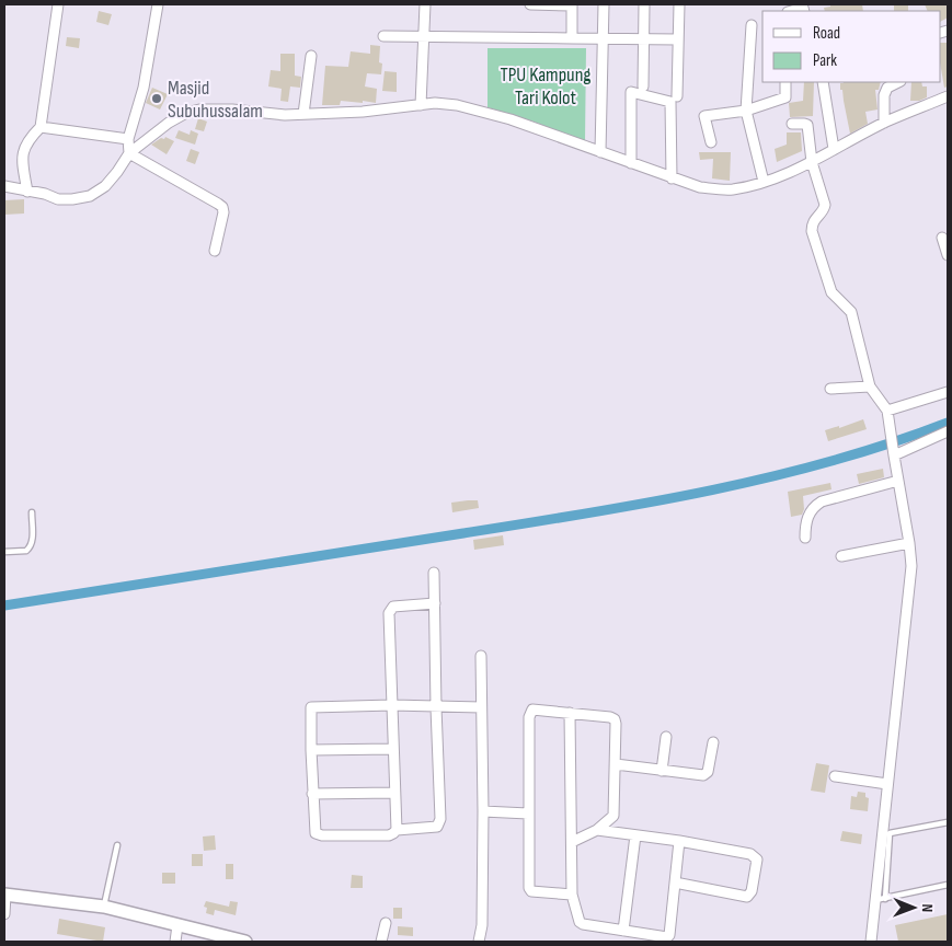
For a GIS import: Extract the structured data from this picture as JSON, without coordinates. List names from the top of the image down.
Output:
{
  "parks": ["TPU Kampung Tari Kolot"],
  "places": ["Masjid Subuhussalam"],
  "legend": ["Road", "Park"],
  "north": "right"
}
